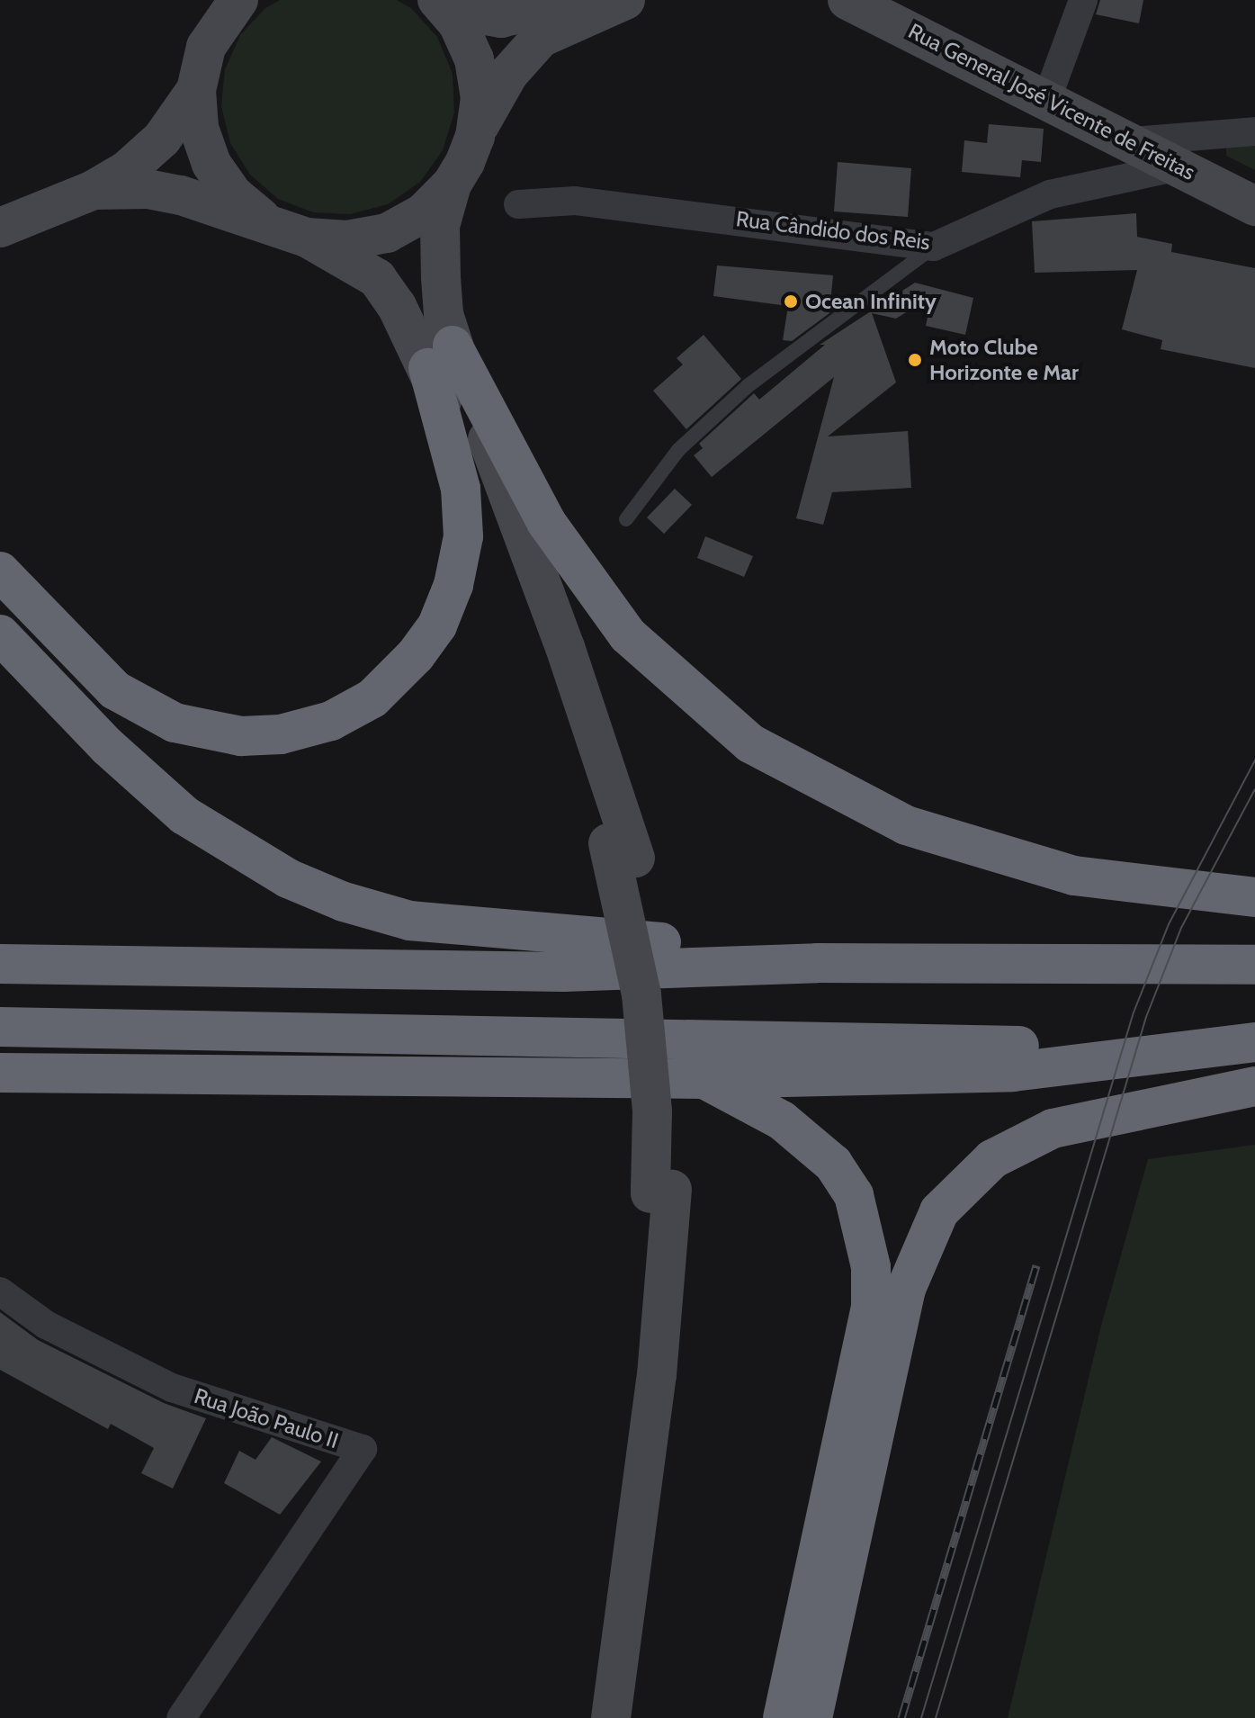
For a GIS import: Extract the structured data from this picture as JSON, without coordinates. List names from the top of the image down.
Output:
{
  "streets": {
    "main road": ["Rua General José Vicente de Freitas"],
    "street": ["Rua Cândido dos Reis", "Rua João Paulo II"]
  },
  "crossings": [
    ["Rua General José Vicente de Freitas", "Rua Cândido dos Reis"]
  ],
  "places": ["Ocean Infinity", "Moto Clube Horizonte e Mar"]
}
